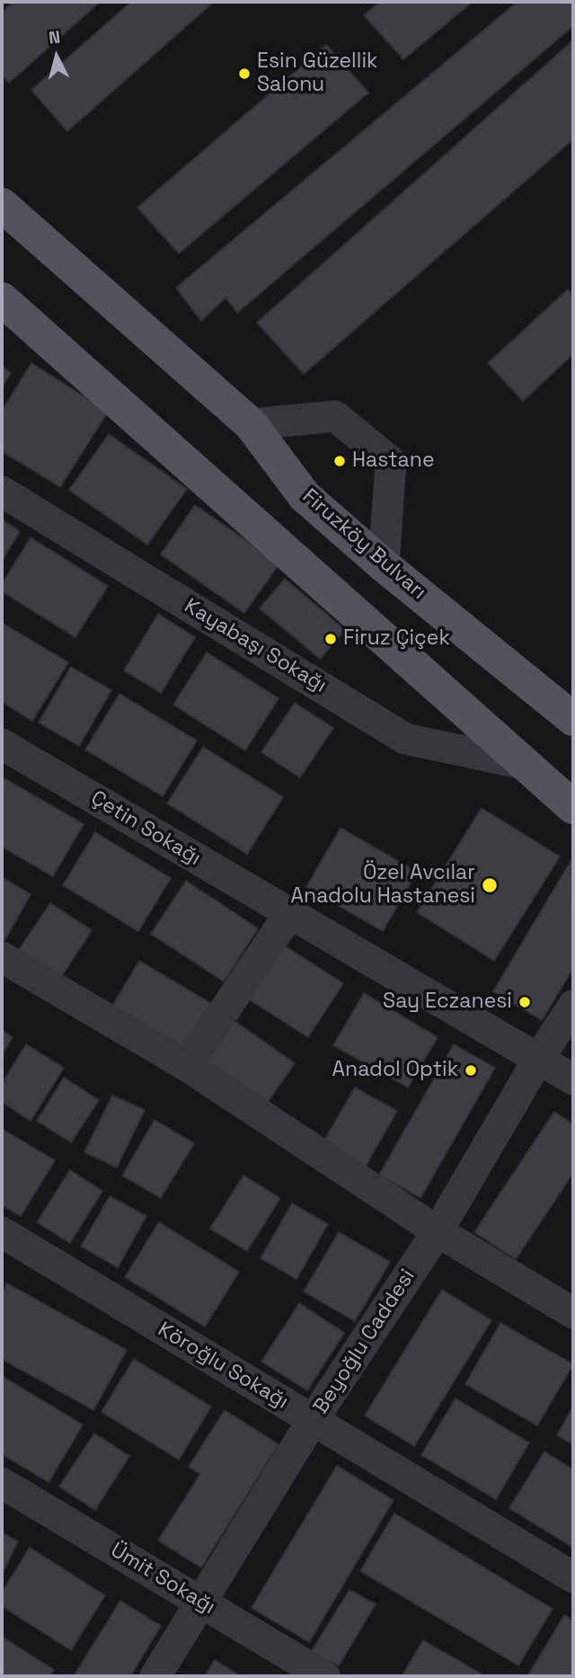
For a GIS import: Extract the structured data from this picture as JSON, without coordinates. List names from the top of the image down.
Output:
{
  "streets": {
    "main road": ["Firuzköy Bulvarı"],
    "street": [
      "Kayabaşı Sokağı",
      "Çetin Sokağı",
      "Beyoğlu Caddesi",
      "Köroğlu Sokağı",
      "Ümit Sokağı"
    ]
  },
  "crossings": [
    ["Çetin Sokağı", "Beyoğlu Caddesi"],
    ["Beyoğlu Caddesi", "Köroğlu Sokağı"],
    ["Beyoğlu Caddesi", "Ümit Sokağı"]
  ],
  "places": [
    "Esin Güzellik Salonu",
    "Hastane",
    "Firuz Çiçek",
    "Özel Avcılar Anadolu Hastanesi",
    "Say Eczanesi",
    "Anadol Optik"
  ],
  "north": "top"
}
